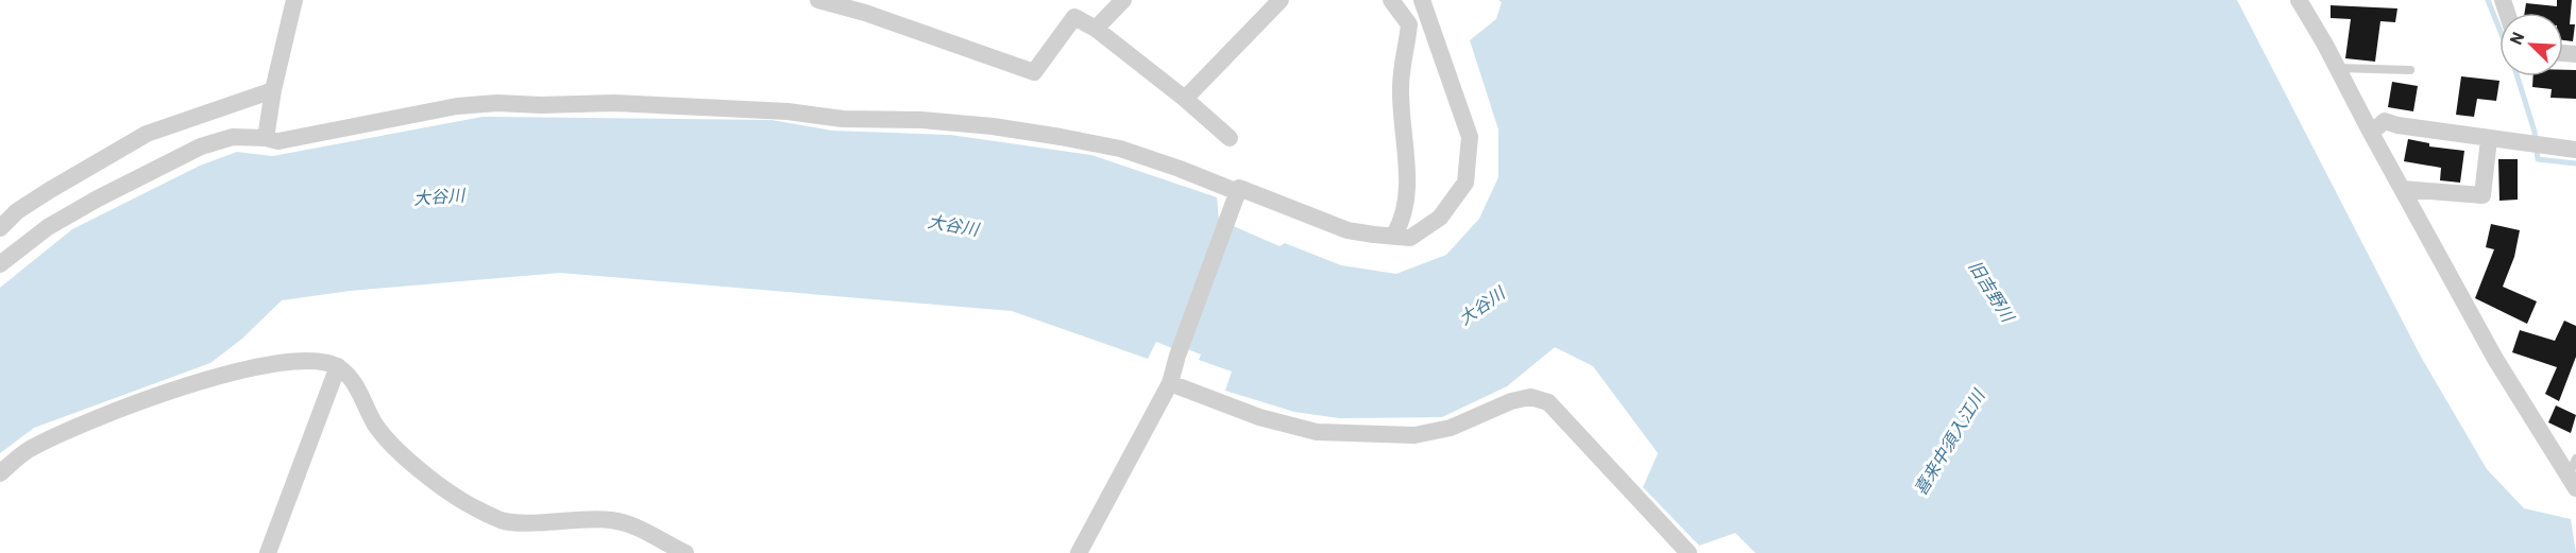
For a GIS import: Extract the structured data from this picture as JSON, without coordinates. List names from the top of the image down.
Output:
{
  "water": ["大谷川", "旧吉野川", "喜来中須入江川"],
  "north": "top left"
}
